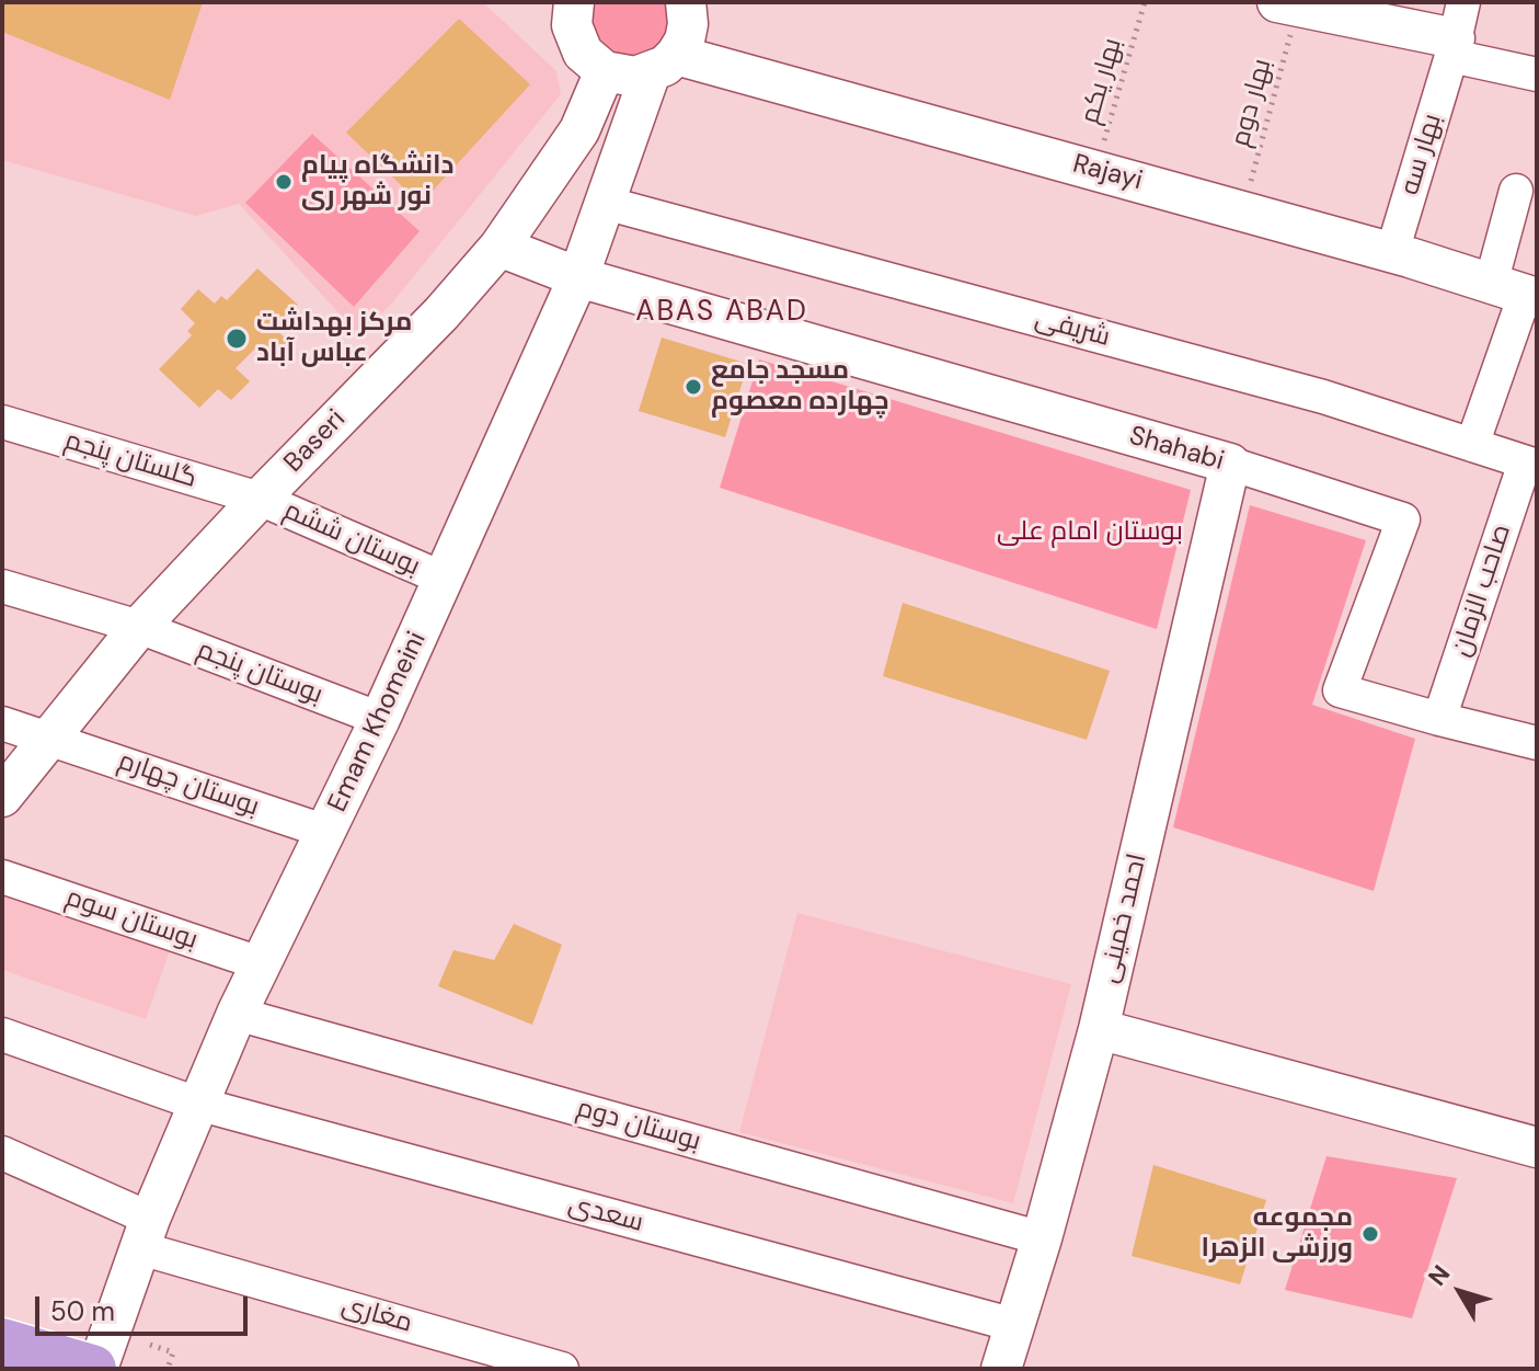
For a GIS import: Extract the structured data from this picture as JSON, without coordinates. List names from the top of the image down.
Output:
{
  "streets": {
    "street": [
      "بهار سه",
      "Rajayi",
      "شریفی",
      "Baseri",
      "Shahabi",
      "گلستان پنجم",
      "بوستان ششم",
      "صاحب الزمان",
      "بوستان پنجم",
      "Emam Khomeini",
      "بوستان چهارم",
      "احمد خمینی",
      "بوستان سوم",
      "بوستان دوم",
      "سعدی",
      "مغاری"
    ],
    "path": ["بهار یکم", "بهار دوم"]
  },
  "crossings": [
    ["بهار یکم", "Rajayi"],
    ["بهار دوم", "Rajayi"],
    ["بهار سه", "Rajayi"],
    ["Rajayi", "Baseri"],
    ["Rajayi", "Emam Khomeini"],
    ["شریفی", "صاحب الزمان"],
    ["شریفی", "Emam Khomeini"],
    ["Baseri", "Shahabi"],
    ["Baseri", "گلستان پنجم"],
    ["Baseri", "بوستان ششم"],
    ["Baseri", "بوستان پنجم"],
    ["Baseri", "بوستان چهارم"],
    ["Shahabi", "صاحب الزمان"],
    ["Shahabi", "Emam Khomeini"],
    ["Shahabi", "احمد خمینی"],
    ["گلستان پنجم", "بوستان ششم"],
    ["بوستان ششم", "Emam Khomeini"],
    ["بوستان پنجم", "Emam Khomeini"],
    ["Emam Khomeini", "بوستان چهارم"],
    ["Emam Khomeini", "بوستان سوم"],
    ["Emam Khomeini", "بوستان دوم"],
    ["Emam Khomeini", "سعدی"],
    ["Emam Khomeini", "مغاری"],
    ["احمد خمینی", "بوستان دوم"],
    ["احمد خمینی", "سعدی"]
  ],
  "districts": ["ABAS ABAD"],
  "parks": ["بوستان امام علی"],
  "places": [
    "دانشگاه پیام نور شهر ری",
    "مرکز ‌بهداشت عباس آباد",
    "مسجد جامع چهارده معصوم",
    "مجموعه ورزشی الزهرا"
  ],
  "scale_bar": "50 m",
  "north": "top left"
}
